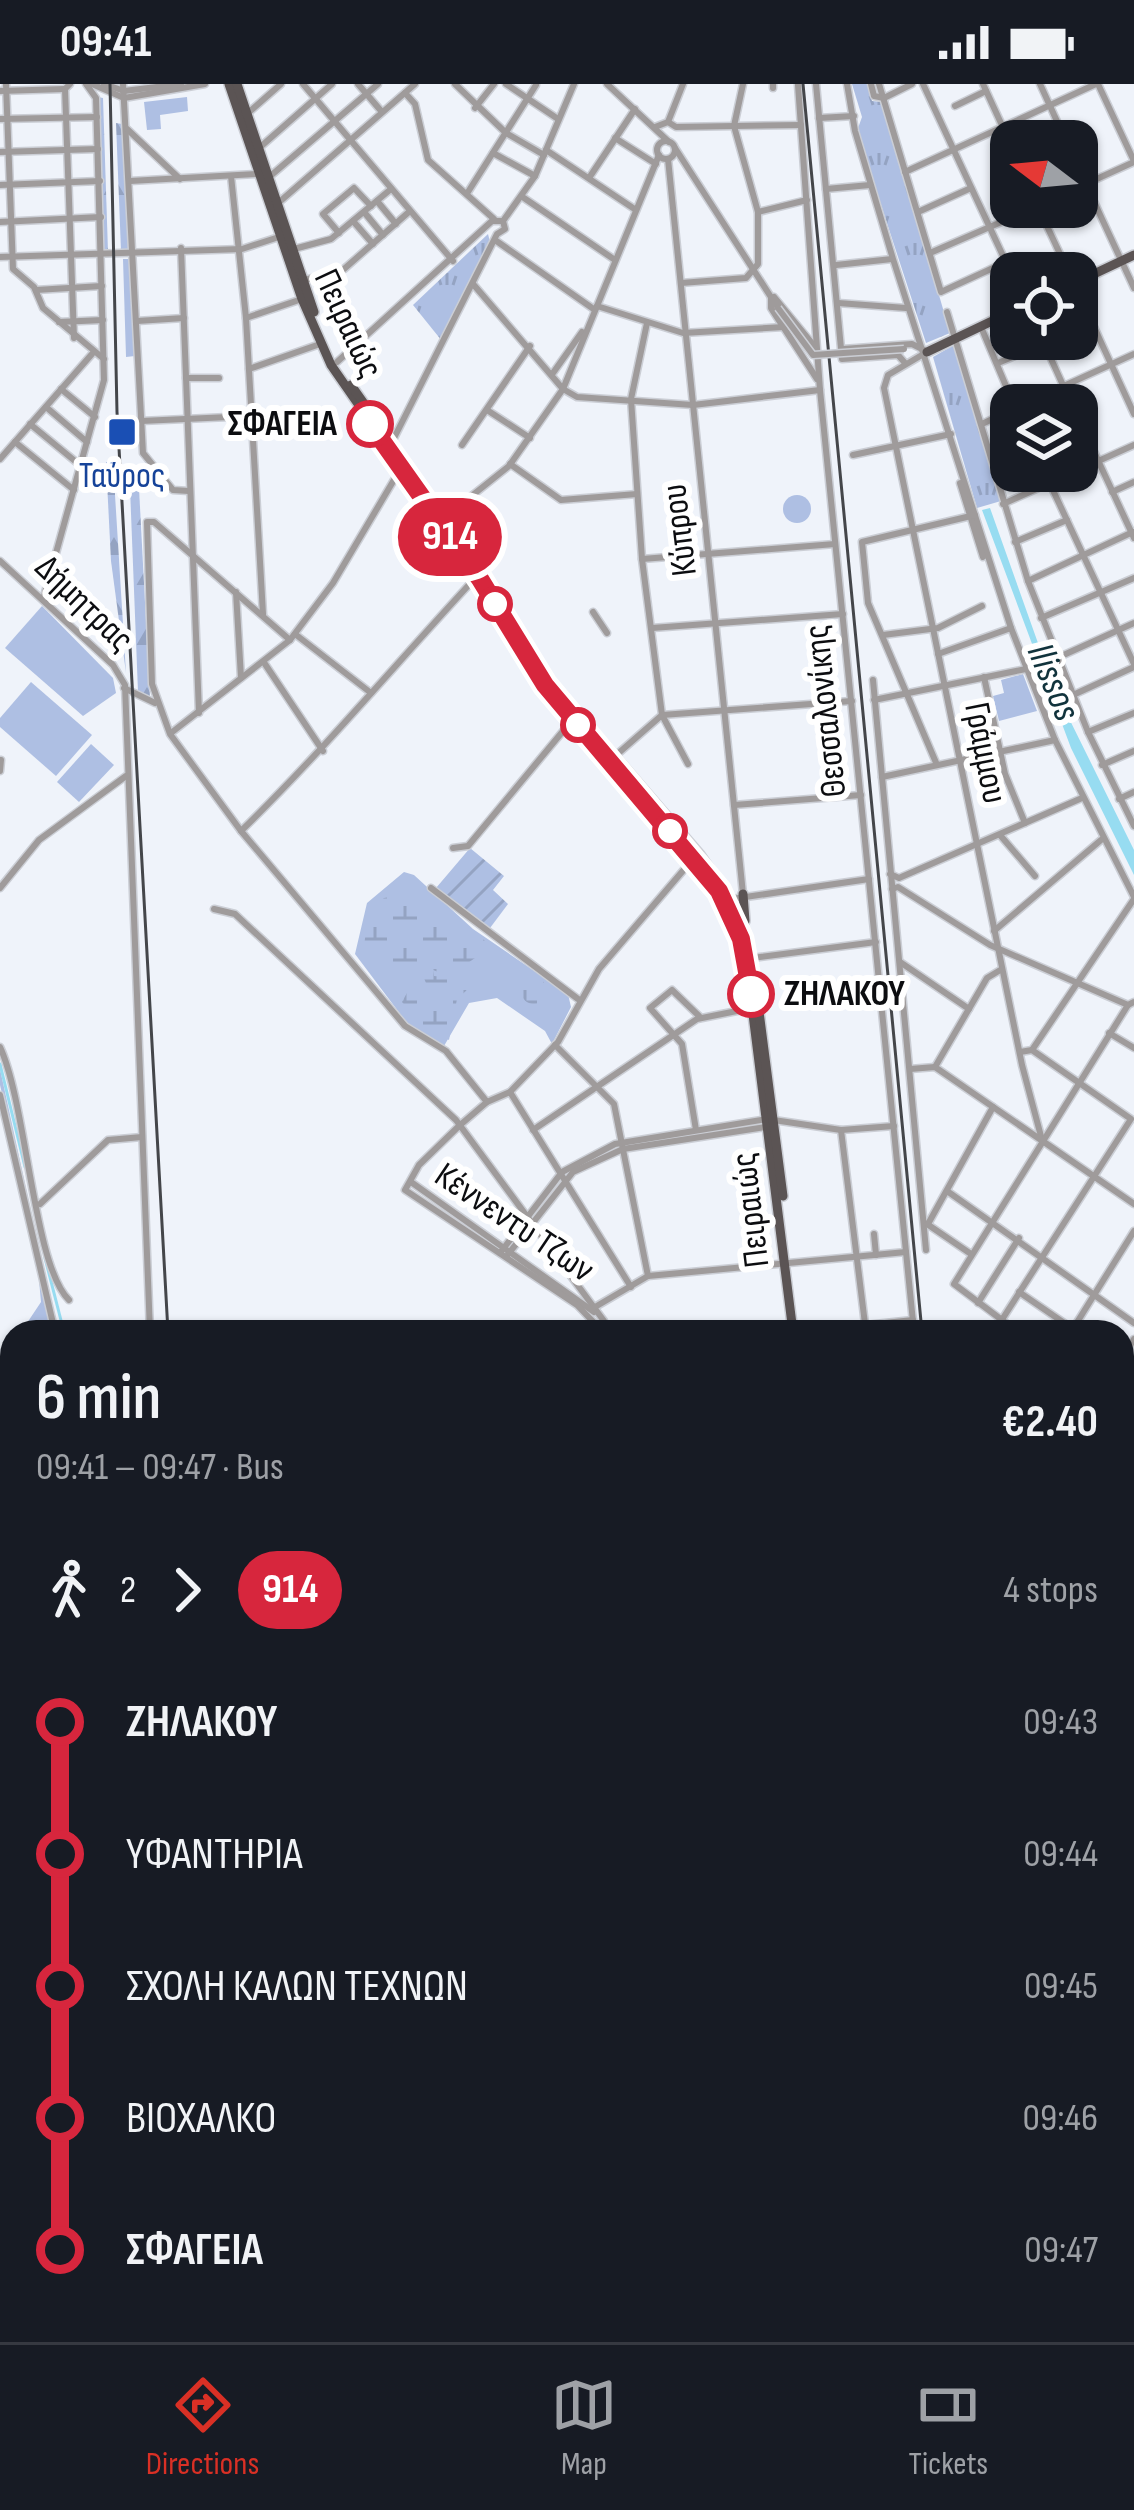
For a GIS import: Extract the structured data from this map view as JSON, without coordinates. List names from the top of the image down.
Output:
{
  "streets": {
    "main road": ["Πειραιώς"],
    "street": [
      "Κύπρου",
      "Δήμητρας",
      "Θεσσαλονίκης",
      "Γράμμου",
      "Κέννεντυ Τζων"
    ]
  },
  "crossings": [
    ["Πειραιώς", "Κύπρου"],
    ["Θεσσαλονίκης", "Γράμμου"]
  ],
  "water": ["Ilissos"],
  "places": {
    "other": ["ΣΦΑΓΕΙΑ", "ΖΗΛΑΚΟΥ"],
    "transit": ["Ταύρος"]
  },
  "lines": ["bus line 914"],
  "north": "left",
  "page": {
    "status": "09:41",
    "on_map": "914",
    "heading": ["6 min", "09:41 – 09:47 · Bus", "€2.40"],
    "legs": ["2", "914", "4 stops"],
    "list": [
      {
        "name": "ΖΗΛΑΚΟΥ",
        "value": "09:43"
      },
      {
        "name": "ΥΦΑΝΤΗΡΙΑ",
        "value": "09:44"
      },
      {
        "name": "ΣΧΟΛΗ ΚΑΛΩΝ ΤΕΧΝΩΝ",
        "value": "09:45"
      },
      {
        "name": "ΒΙΟΧΑΛΚΟ",
        "value": "09:46"
      },
      {
        "name": "ΣΦΑΓΕΙΑ",
        "value": "09:47"
      }
    ],
    "tabs": ["Directions", "Map", "Tickets"]
  }
}
